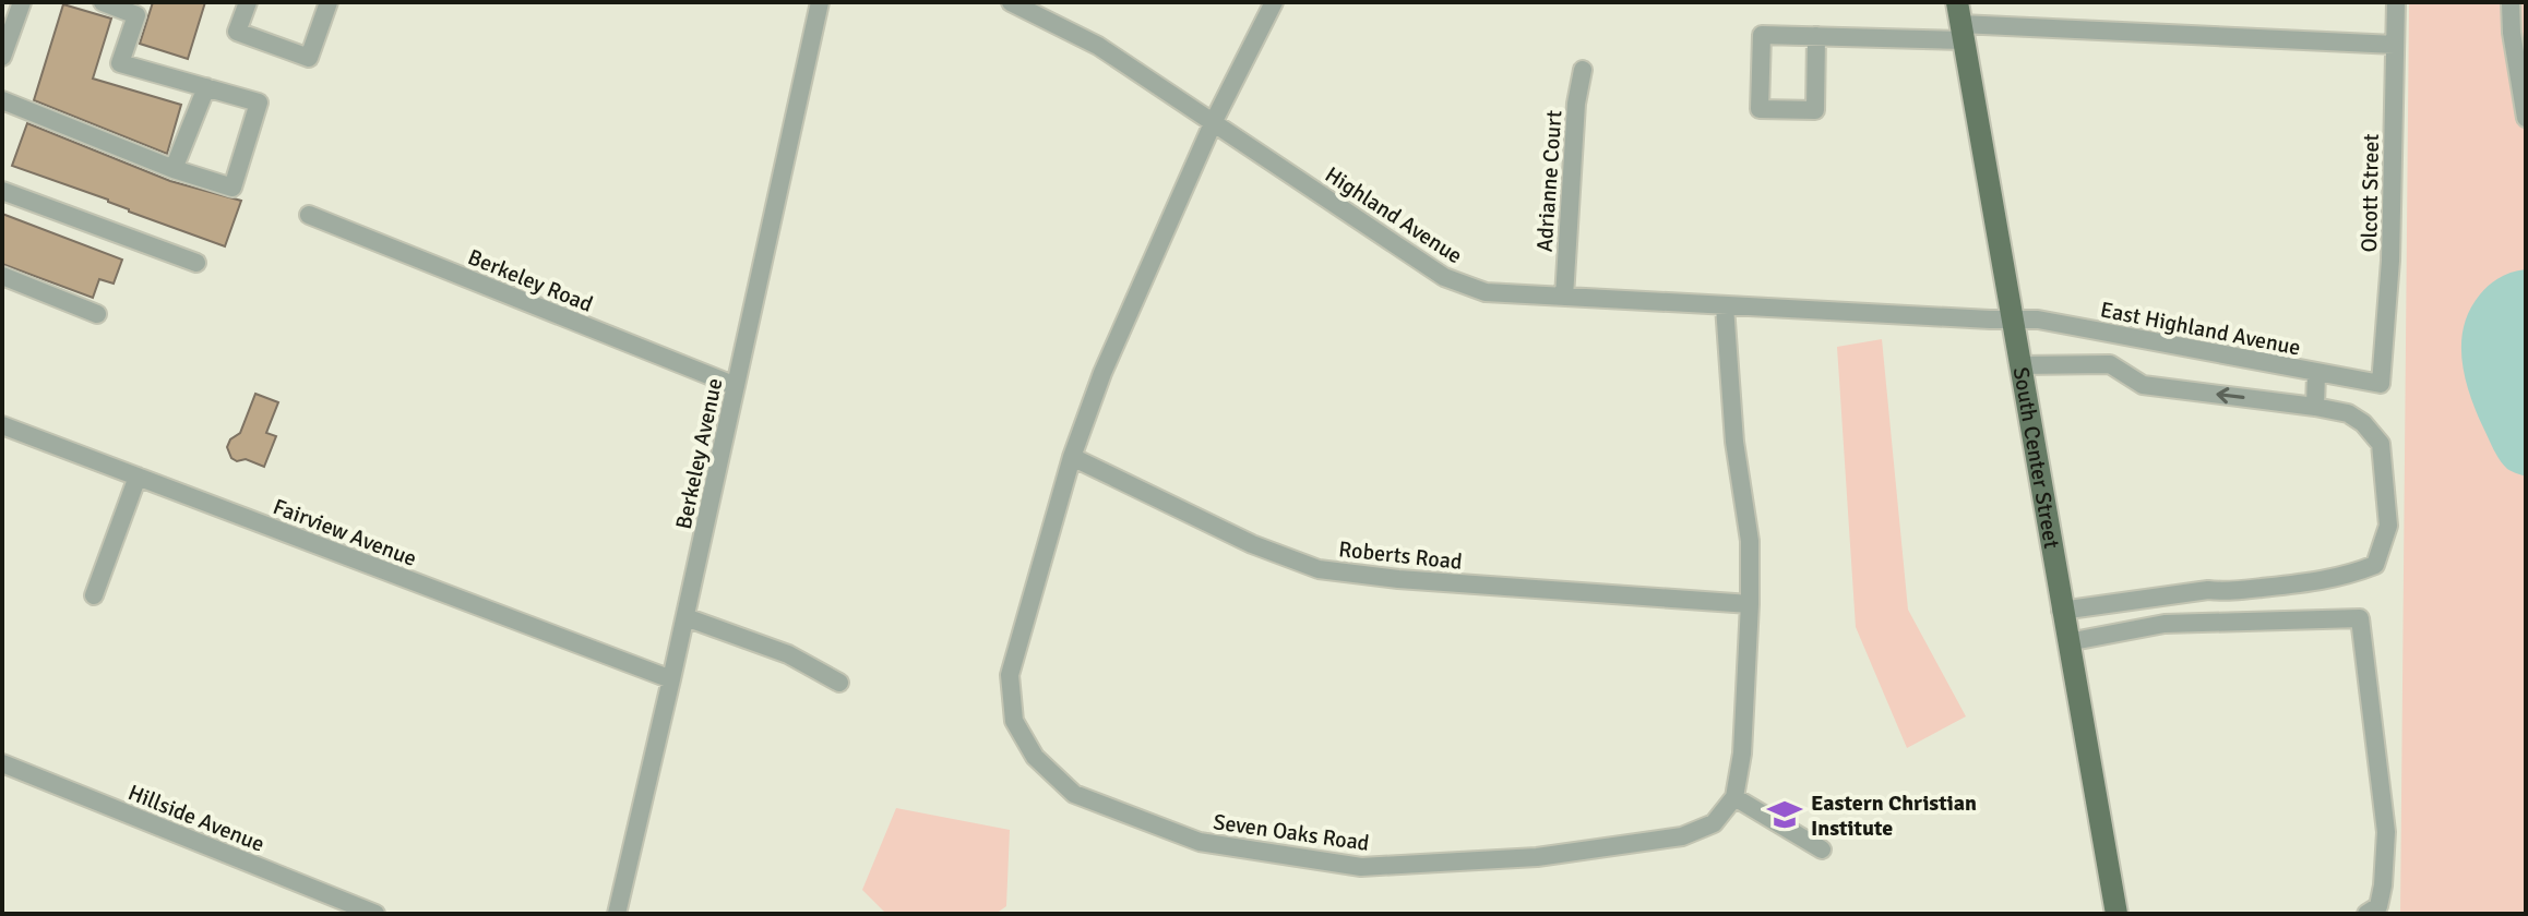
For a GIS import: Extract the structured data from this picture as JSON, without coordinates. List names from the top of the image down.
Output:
{
  "streets": {
    "main road": ["South Center Street"],
    "street": [
      "Adrianne Court",
      "Olcott Street",
      "Highland Avenue",
      "Berkeley Road",
      "East Highland Avenue",
      "Berkeley Avenue",
      "Fairview Avenue",
      "Roberts Road",
      "Hillside Avenue",
      "Seven Oaks Road"
    ]
  },
  "crossings": [
    ["Adrianne Court", "Highland Avenue"],
    ["Olcott Street", "East Highland Avenue"],
    ["Highland Avenue", "East Highland Avenue"],
    ["Highland Avenue", "South Center Street"],
    ["Highland Avenue", "Seven Oaks Road"],
    ["Berkeley Road", "Berkeley Avenue"],
    ["East Highland Avenue", "South Center Street"],
    ["Berkeley Avenue", "Fairview Avenue"],
    ["Roberts Road", "Seven Oaks Road"]
  ],
  "places": {
    "school or university": ["Eastern Christian Institute"]
  }
}
